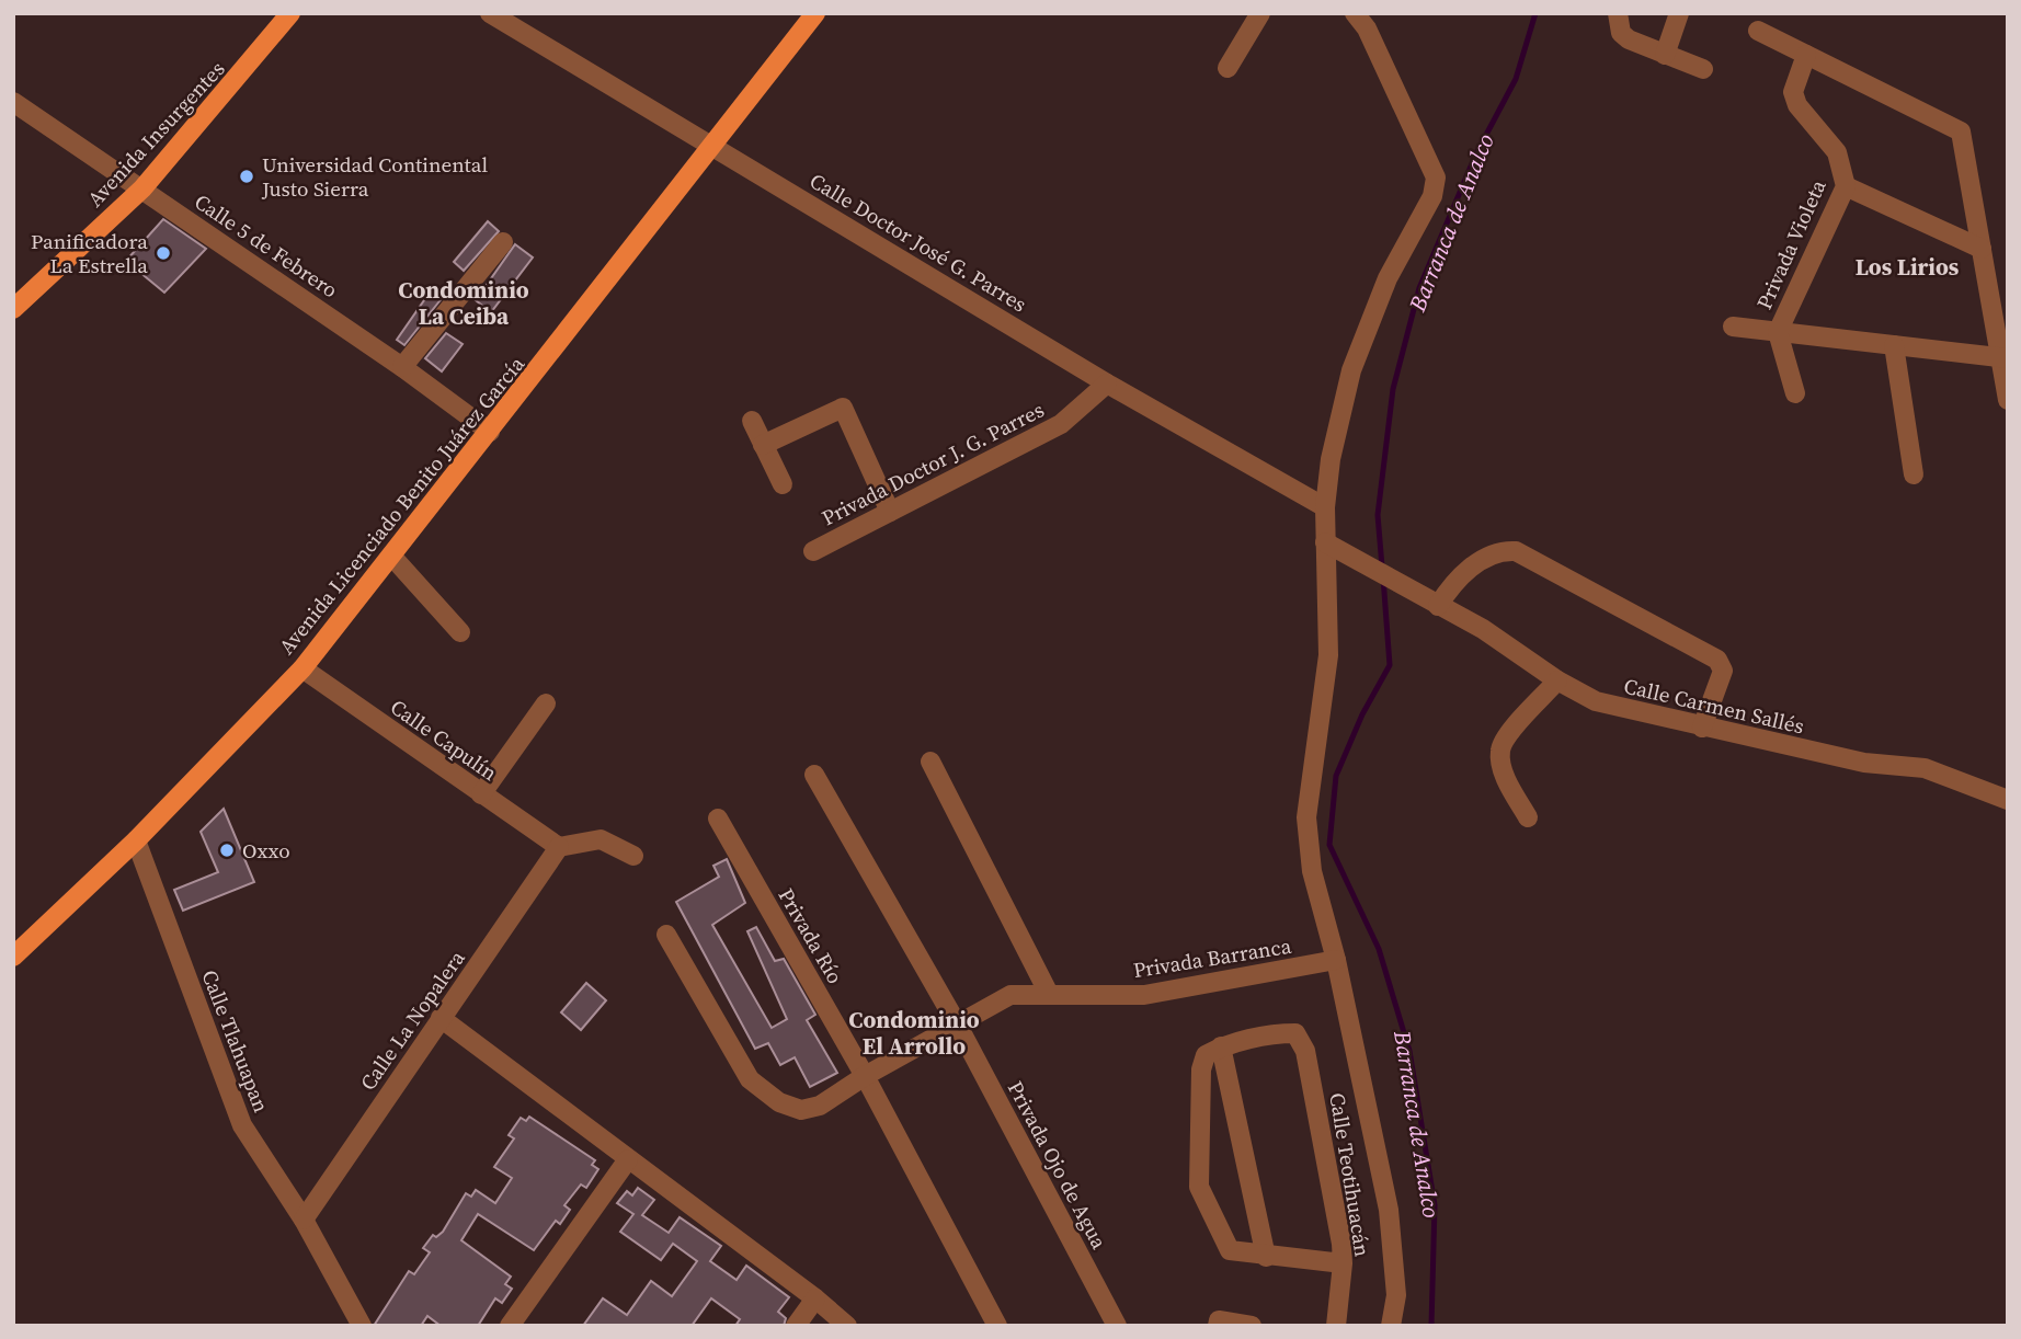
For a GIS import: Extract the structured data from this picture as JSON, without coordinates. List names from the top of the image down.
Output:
{
  "streets": {
    "main road": ["Avenida Insurgentes", "Avenida Licenciado Benito Juárez García"],
    "street": [
      "Calle Doctor José G. Parres",
      "Privada Violeta",
      "Calle 5 de Febrero",
      "Privada Doctor J. G. Parres",
      "Calle Carmen Sallés",
      "Calle Capulín",
      "Privada Río",
      "Privada Barranca",
      "Calle La Nopalera",
      "Calle Tlahuapan",
      "Privada Ojo de Agua",
      "Calle Teotihuacán"
    ]
  },
  "crossings": [
    ["Avenida Insurgentes", "Calle 5 de Febrero"],
    ["Calle Doctor José G. Parres", "Privada Doctor J. G. Parres"],
    ["Calle Doctor José G. Parres", "Avenida Licenciado Benito Juárez García"],
    ["Calle 5 de Febrero", "Avenida Licenciado Benito Juárez García"],
    ["Avenida Licenciado Benito Juárez García", "Calle Capulín"],
    ["Avenida Licenciado Benito Juárez García", "Calle Tlahuapan"],
    ["Calle Capulín", "Calle La Nopalera"],
    ["Privada Río", "Privada Barranca"],
    ["Privada Barranca", "Privada Ojo de Agua"],
    ["Calle La Nopalera", "Calle Tlahuapan"]
  ],
  "districts": ["Los Lirios", "Condominio La Ceiba", "Condominio El Arrollo"],
  "water": ["Barranca de Analco"],
  "places": ["Universidad Continental Justo Sierra", "Panificadora La Estrella", "Oxxo"]
}
